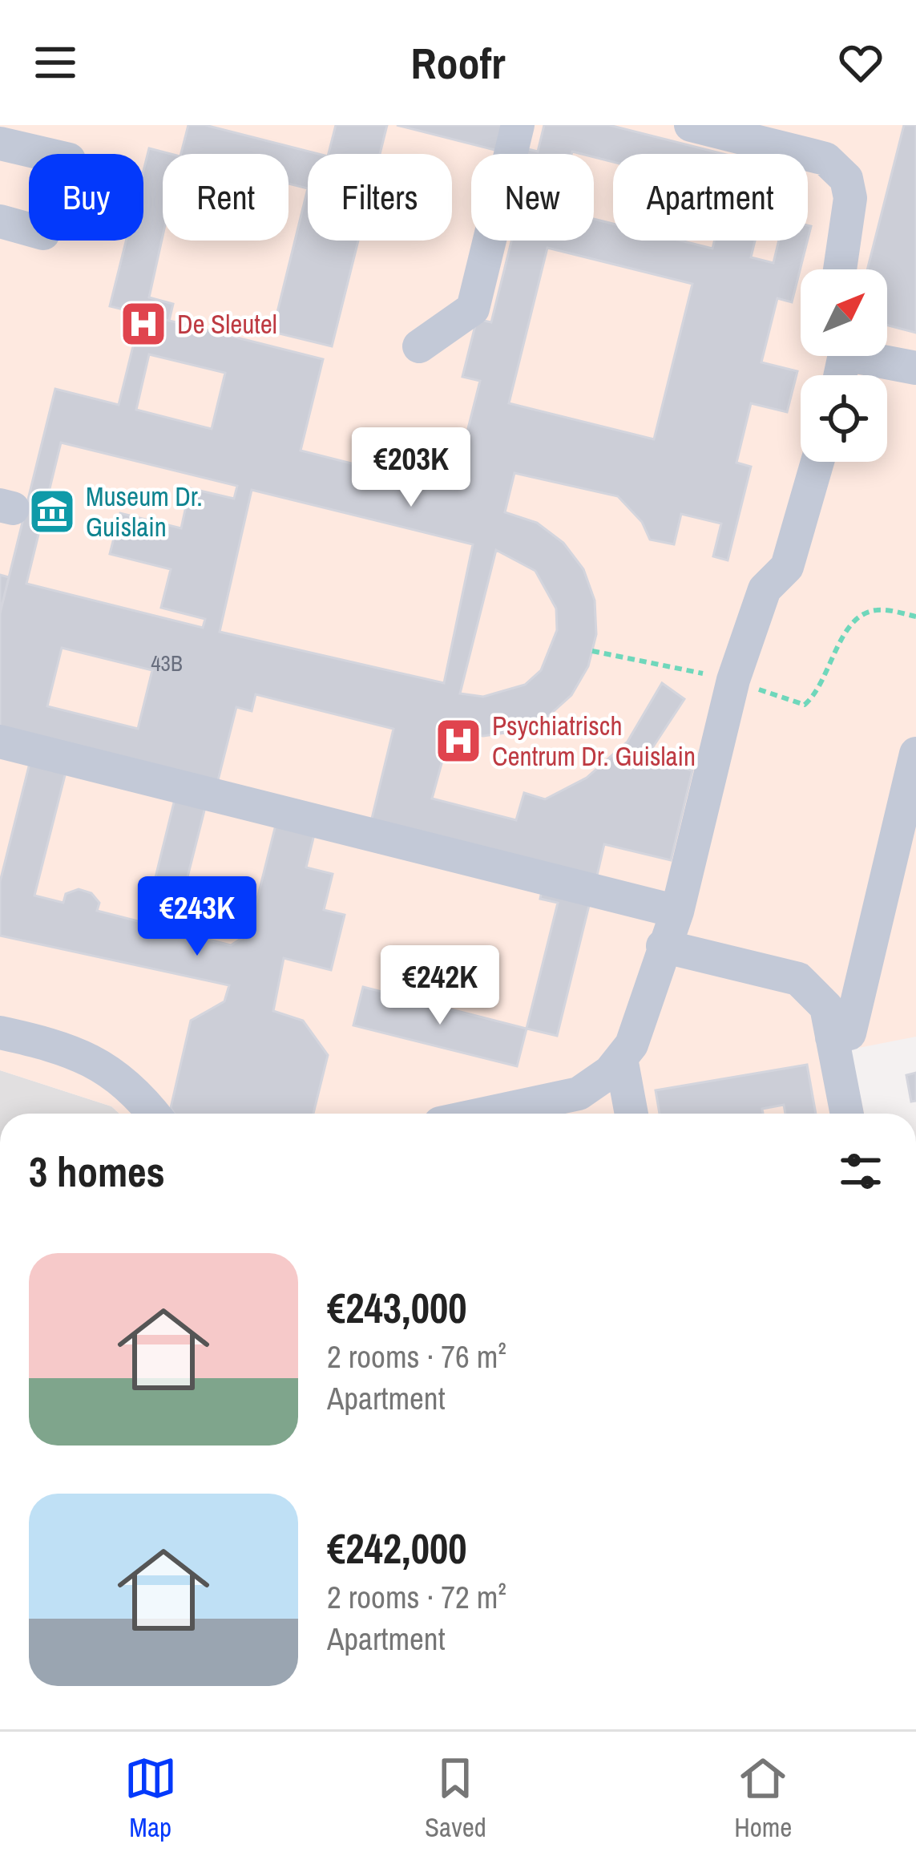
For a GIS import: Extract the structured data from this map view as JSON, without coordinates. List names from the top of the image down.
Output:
{
  "places": {
    "hospital": ["De Sleutel", "Psychiatrisch Centrum Dr. Guislain"],
    "museum": ["Museum Dr. Guislain"]
  },
  "house_numbers": ["43B"],
  "north": "top right",
  "page": {
    "header": "Roofr",
    "chip": [
      "Buy",
      "Rent",
      "Filters",
      "New",
      "Apartment"
    ],
    "price": ["€203K", "€243K", "€242K"],
    "heading": "3 homes",
    "list": [
      {
        "name": "€243,000",
        "note": "2 rooms · 76 m² · Apartment"
      },
      {
        "name": "€242,000",
        "note": "2 rooms · 72 m² · Apartment"
      }
    ],
    "tabs": ["Map", "Saved", "Home"]
  }
}
